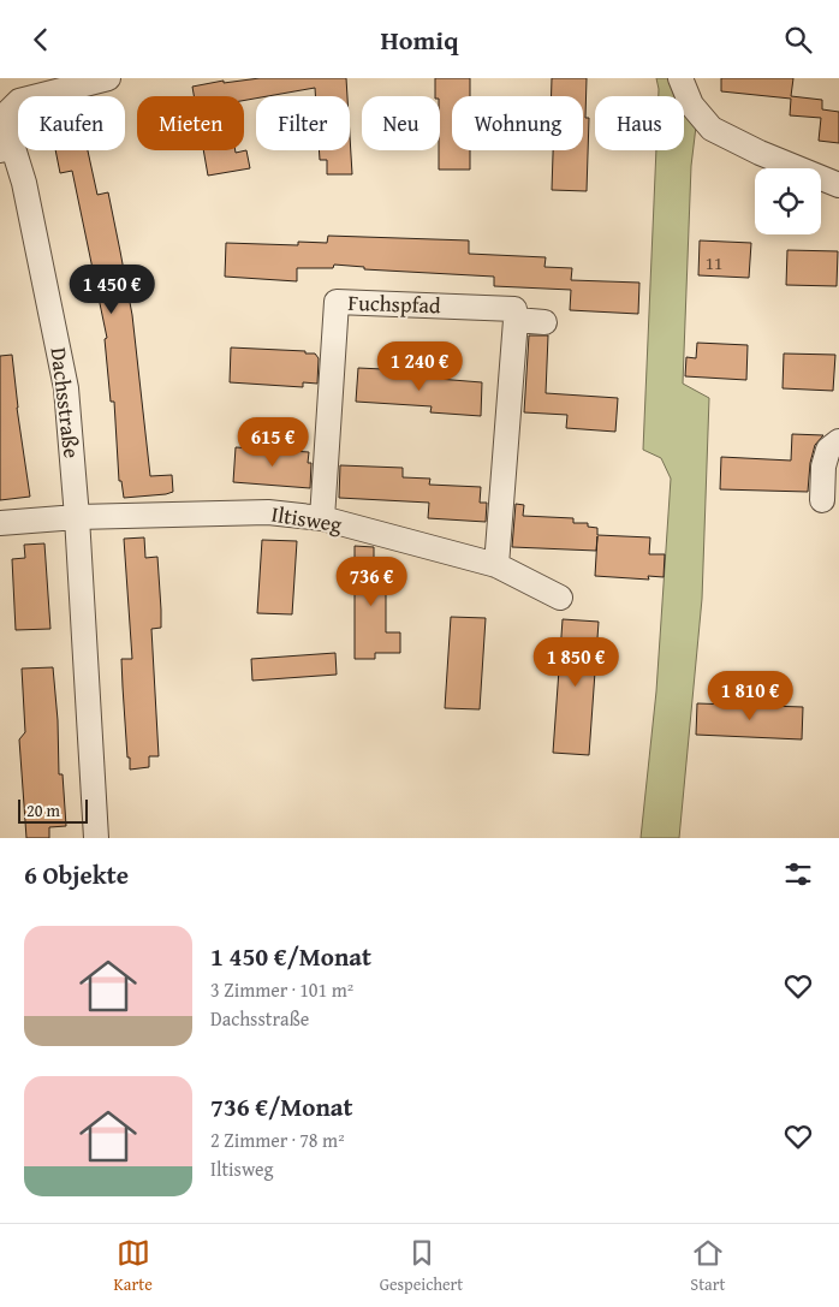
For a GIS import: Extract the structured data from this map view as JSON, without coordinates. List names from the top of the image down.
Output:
{
  "streets": {
    "street": ["Fuchspfad", "Dachsstraße", "Iltisweg"]
  },
  "crossings": [
    ["Fuchspfad", "Iltisweg"],
    ["Dachsstraße", "Iltisweg"]
  ],
  "house_numbers": ["11"],
  "scale_bar": "20 m",
  "page": {
    "header": "Homiq",
    "chip": [
      "Kaufen",
      "Mieten",
      "Filter",
      "Neu",
      "Wohnung",
      "Haus"
    ],
    "price": [
      "1 450 €",
      "1 240 €",
      "615 €",
      "736 €",
      "1 850 €",
      "1 810 €"
    ],
    "scale": "20 m",
    "heading": "6 Objekte",
    "list": [
      {
        "name": "1 450 €/Monat",
        "note": "3 Zimmer · 101 m² · Dachsstraße"
      },
      {
        "name": "736 €/Monat",
        "note": "2 Zimmer · 78 m² · Iltisweg"
      }
    ],
    "tabs": ["Karte", "Gespeichert", "Start"]
  }
}
